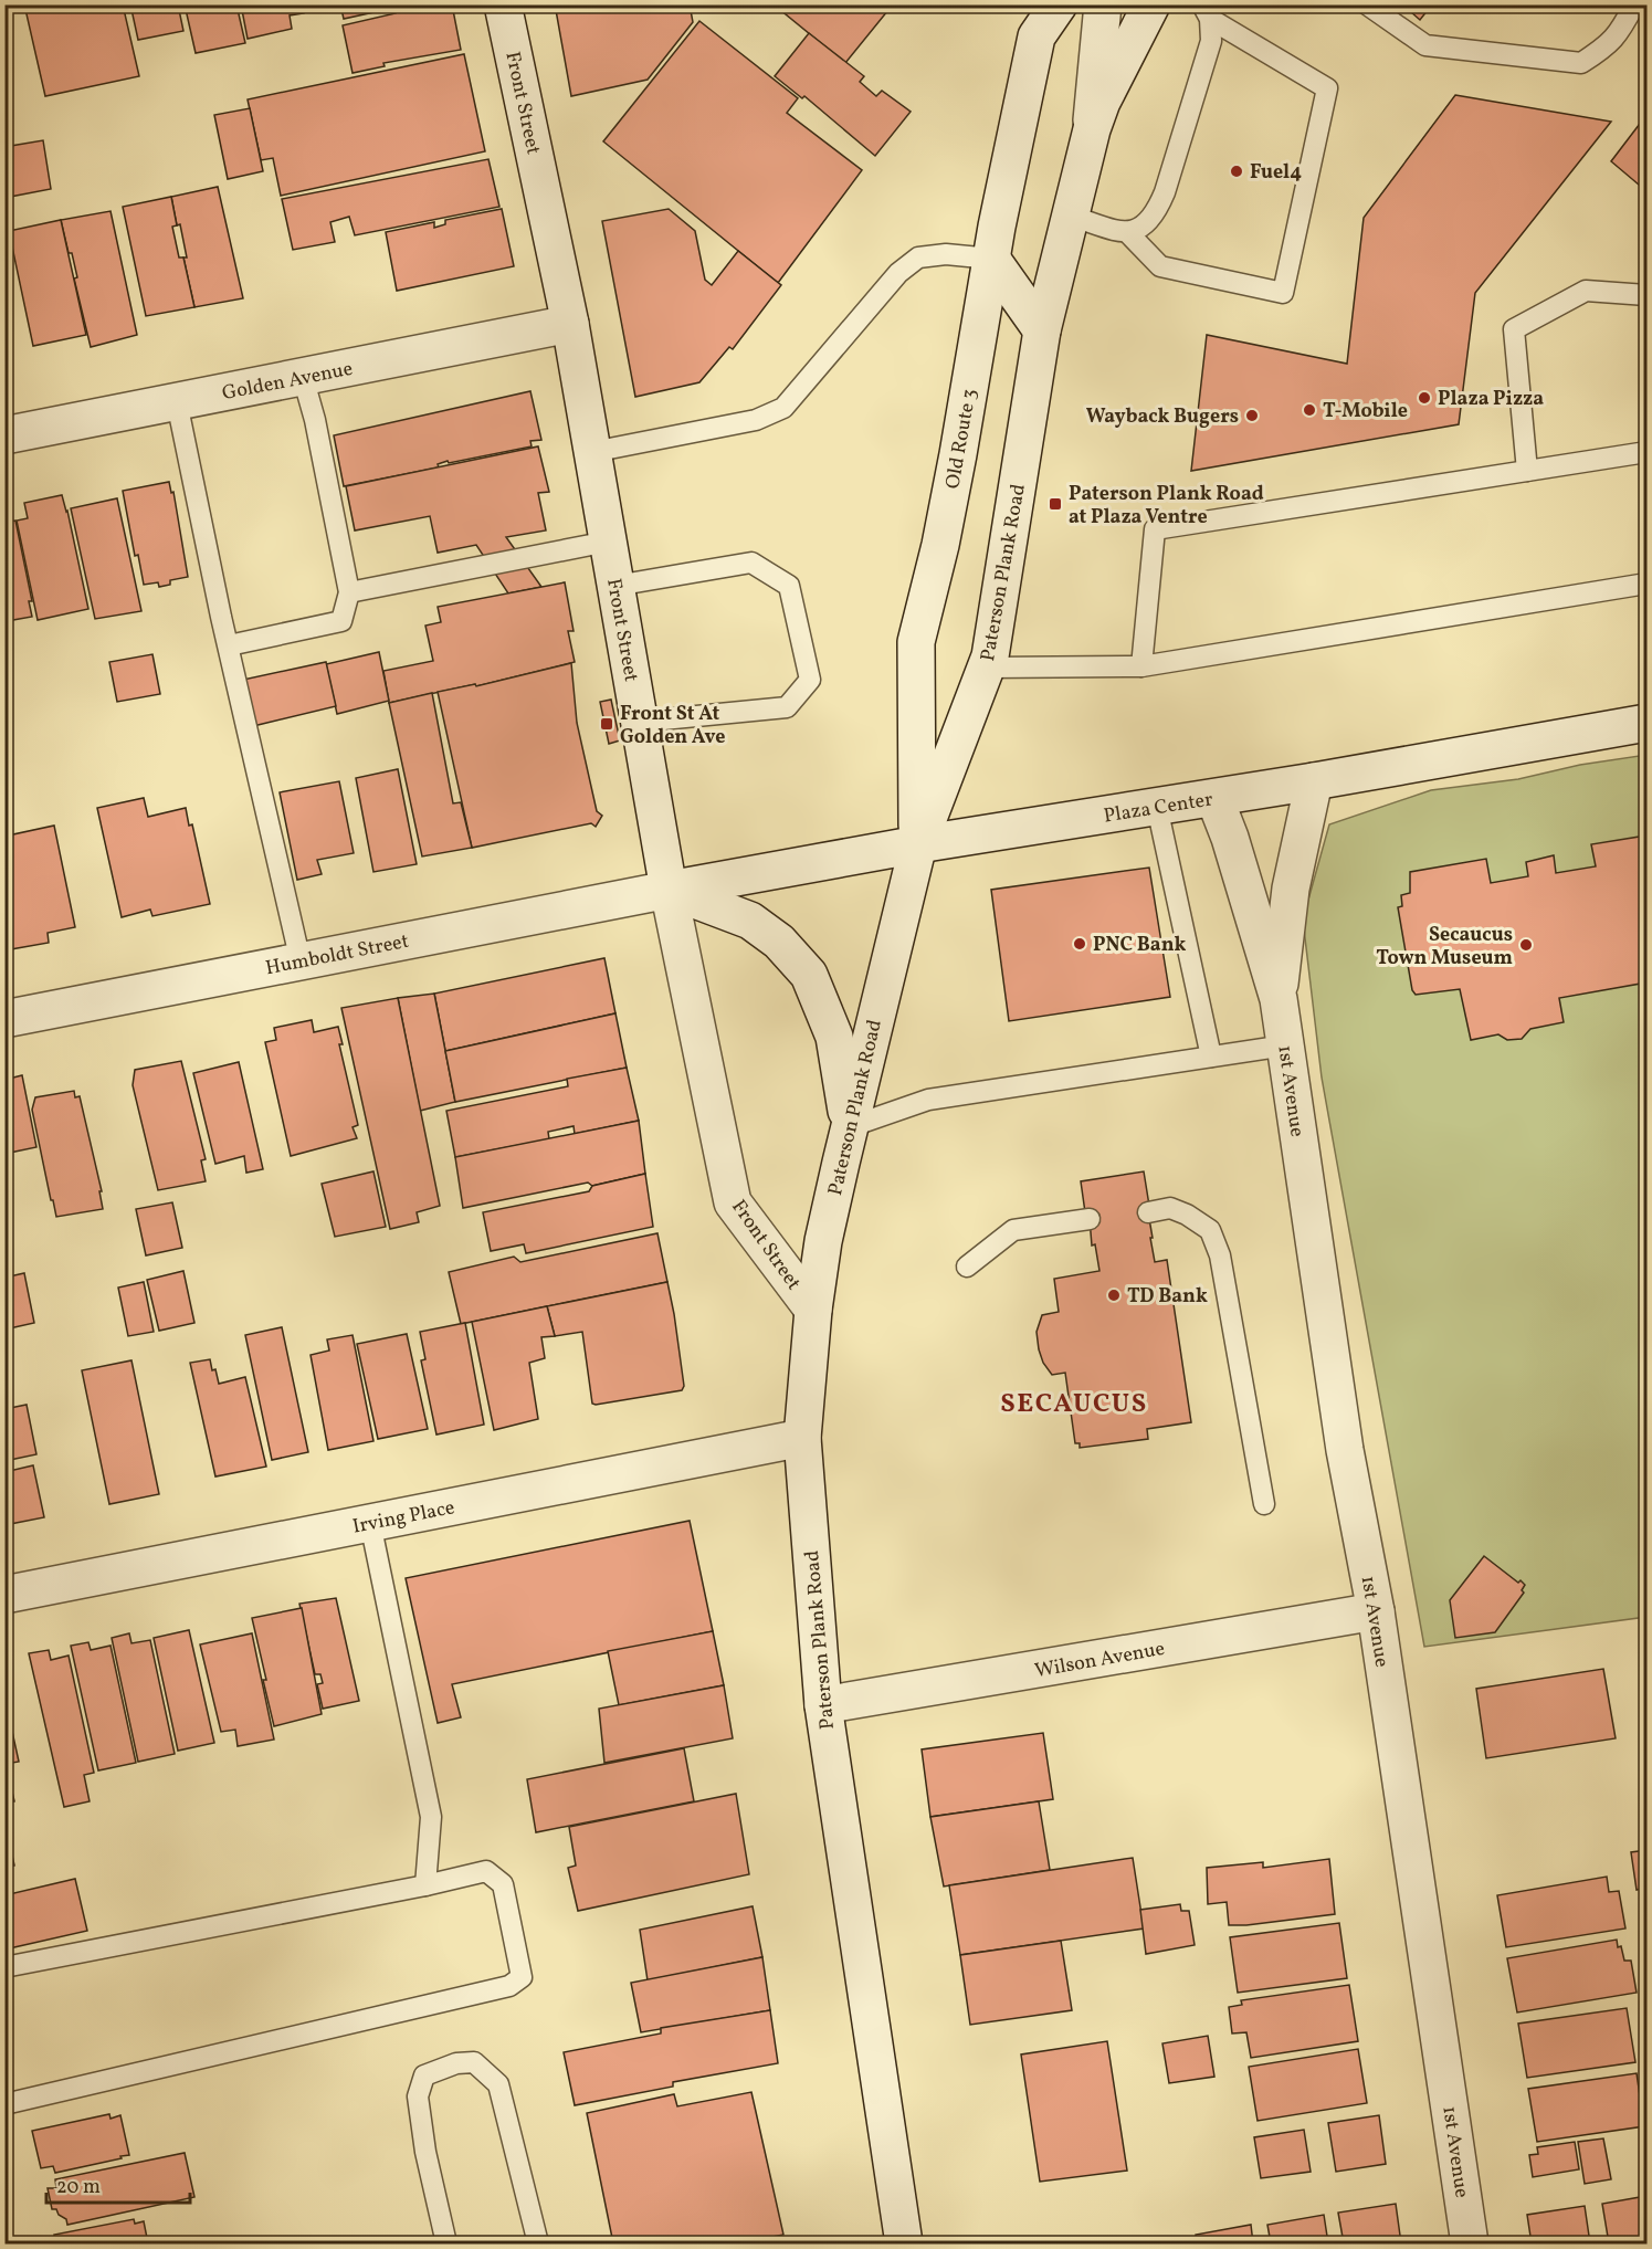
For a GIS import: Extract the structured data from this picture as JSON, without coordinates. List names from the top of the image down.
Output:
{
  "streets": {
    "street": [
      "Front Street",
      "Golden Avenue",
      "Old Route 3",
      "Paterson Plank Road",
      "Plaza Center",
      "Humboldt Street",
      "1st Avenue",
      "Irving Place",
      "Wilson Avenue"
    ]
  },
  "crossings": [
    ["Front Street", "Golden Avenue"],
    ["Front Street", "Paterson Plank Road"],
    ["Front Street", "Plaza Center"],
    ["Front Street", "Humboldt Street"],
    ["Old Route 3", "Paterson Plank Road"],
    ["Old Route 3", "Plaza Center"],
    ["Paterson Plank Road", "Plaza Center"],
    ["Paterson Plank Road", "Irving Place"],
    ["Paterson Plank Road", "Wilson Avenue"],
    ["Plaza Center", "Humboldt Street"],
    ["Plaza Center", "1st Avenue"],
    ["1st Avenue", "Wilson Avenue"]
  ],
  "districts": ["SECAUCUS"],
  "places": {
    "other": [
      "Fuel4",
      "Plaza Pizza",
      "T-Mobile",
      "Wayback Bugers",
      "PNC Bank",
      "Secaucus Town Museum",
      "TD Bank"
    ],
    "transit": ["Paterson Plank Road at Plaza Ventre", "Front St At Golden Ave"]
  },
  "scale_bar": "20 m"
}
